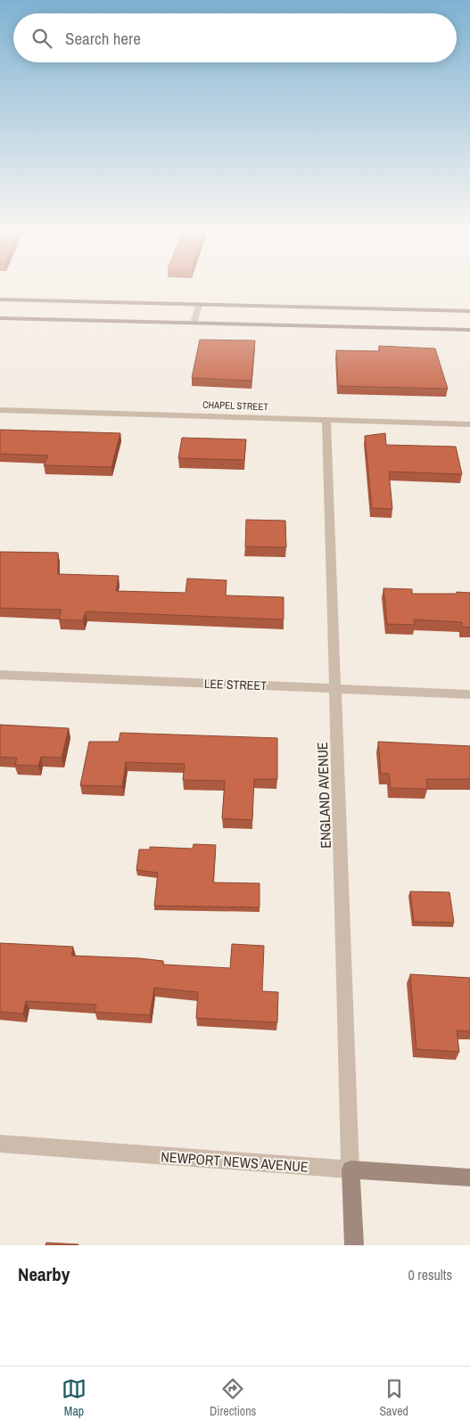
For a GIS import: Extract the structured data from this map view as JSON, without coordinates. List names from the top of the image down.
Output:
{
  "streets": {
    "main road": ["NEWPORT NEWS AVENUE"],
    "street": ["CHAPEL STREET", "LEE STREET", "ENGLAND AVENUE"]
  },
  "crossings": [
    ["CHAPEL STREET", "ENGLAND AVENUE"],
    ["LEE STREET", "ENGLAND AVENUE"],
    ["ENGLAND AVENUE", "NEWPORT NEWS AVENUE"]
  ],
  "page": {
    "search": "Search here",
    "heading": ["Nearby", "0 results"],
    "nav": ["Map", "Directions", "Saved"]
  }
}
